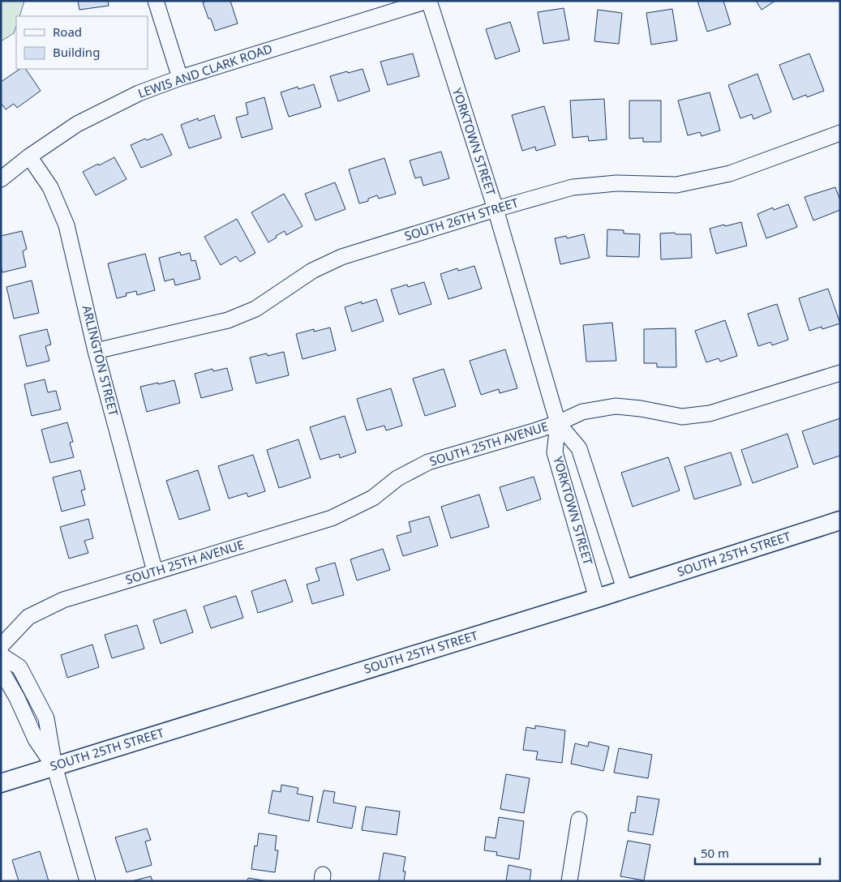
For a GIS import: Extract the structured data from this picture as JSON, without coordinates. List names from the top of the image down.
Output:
{
  "streets": {
    "street": [
      "LEWIS AND CLARK ROAD",
      "YORKTOWN STREET",
      "SOUTH 26TH STREET",
      "ARLINGTON STREET",
      "SOUTH 25TH AVENUE",
      "SOUTH 25TH STREET"
    ]
  },
  "crossings": [
    ["LEWIS AND CLARK ROAD", "YORKTOWN STREET"],
    ["LEWIS AND CLARK ROAD", "ARLINGTON STREET"],
    ["YORKTOWN STREET", "SOUTH 26TH STREET"],
    ["YORKTOWN STREET", "SOUTH 25TH AVENUE"],
    ["YORKTOWN STREET", "SOUTH 25TH STREET"],
    ["SOUTH 26TH STREET", "ARLINGTON STREET"],
    ["ARLINGTON STREET", "SOUTH 25TH AVENUE"]
  ],
  "legend": ["Road", "Building"],
  "scale_bar": "50 m"
}
